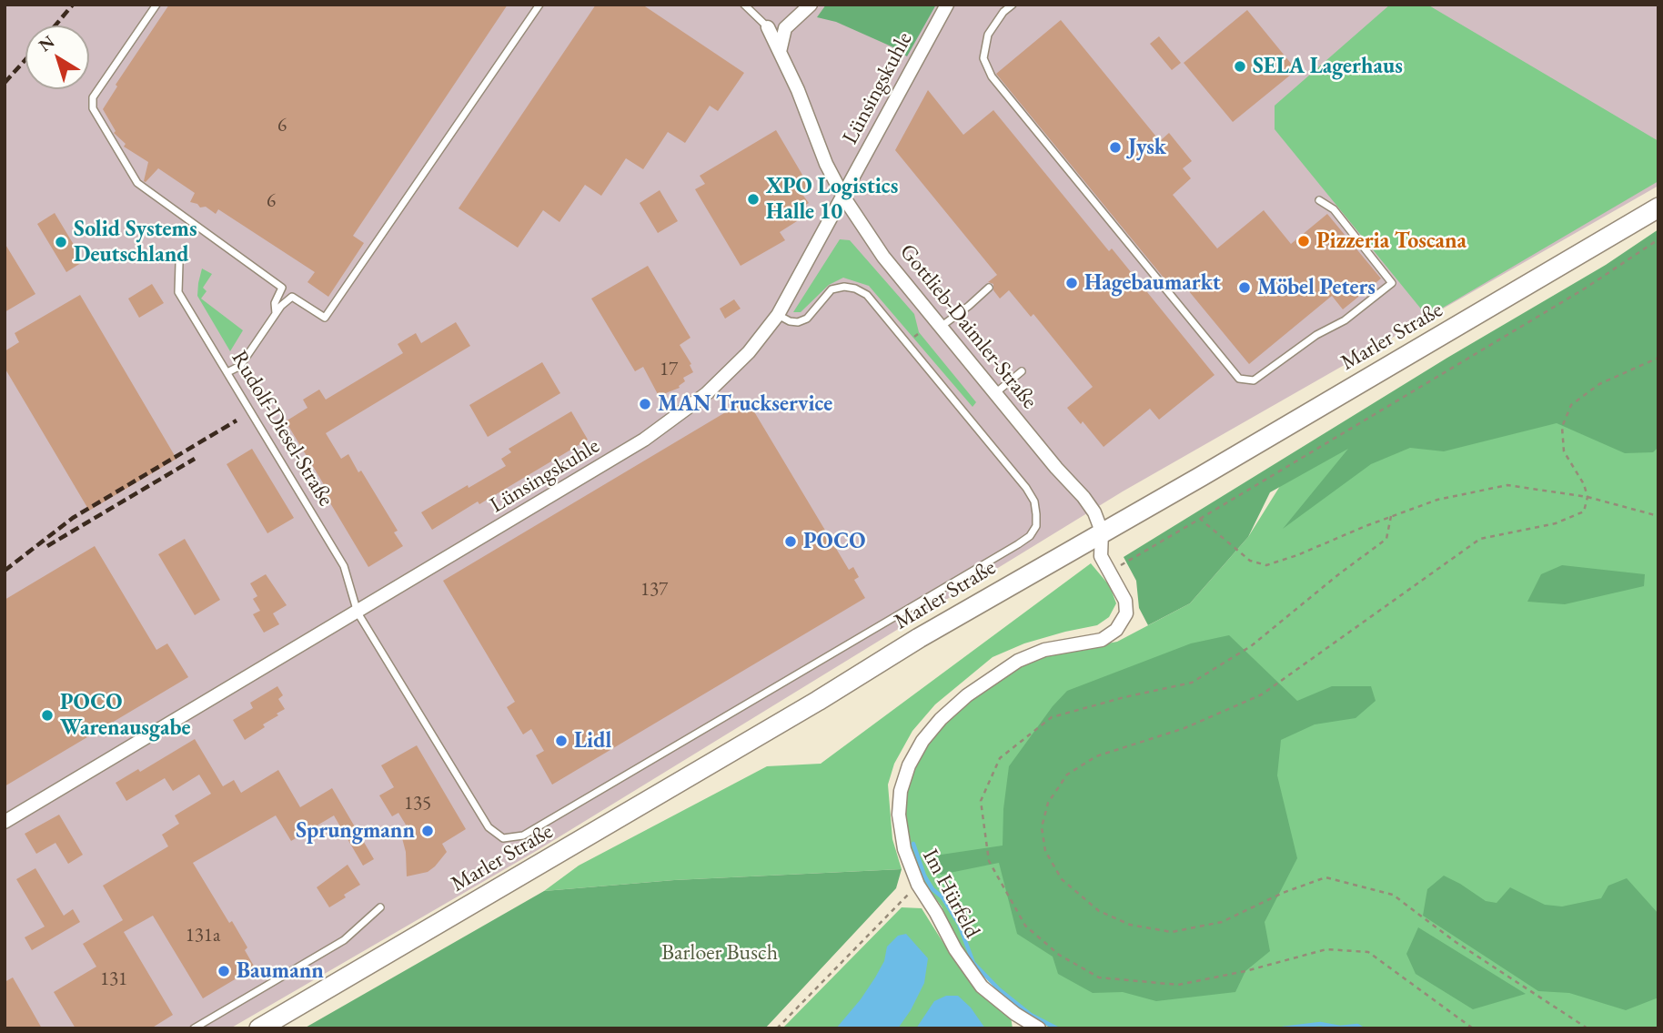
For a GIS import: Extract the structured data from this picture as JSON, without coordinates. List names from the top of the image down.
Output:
{
  "streets": {
    "main road": ["Marler Straße"],
    "street": ["Lünsingskuhle", "Gottlieb-Daimler-Straße", "Im Hürfeld"],
    "lane": ["Rudolf-Diesel-Straße"]
  },
  "crossings": [
    ["Lünsingskuhle", "Gottlieb-Daimler-Straße"],
    ["Lünsingskuhle", "Rudolf-Diesel-Straße"],
    ["Gottlieb-Daimler-Straße", "Marler Straße"],
    ["Gottlieb-Daimler-Straße", "Im Hürfeld"],
    ["Marler Straße", "Im Hürfeld"]
  ],
  "parks": ["Barloer Busch"],
  "places": [
    "SELA Lagerhaus",
    "Jysk",
    "XPO Logistics Halle 10",
    "Pizzeria Toscana",
    "Solid Systems Deutschland",
    "Hagebaumarkt",
    "Möbel Peters",
    "MAN Truckservice",
    "POCO",
    "POCO Warenausgabe",
    "Lidl",
    "Sprungmann",
    "Baumann"
  ],
  "house_numbers": [
    "6",
    "6",
    "17",
    "137",
    "135",
    "131a",
    "131"
  ],
  "north": "top left"
}
